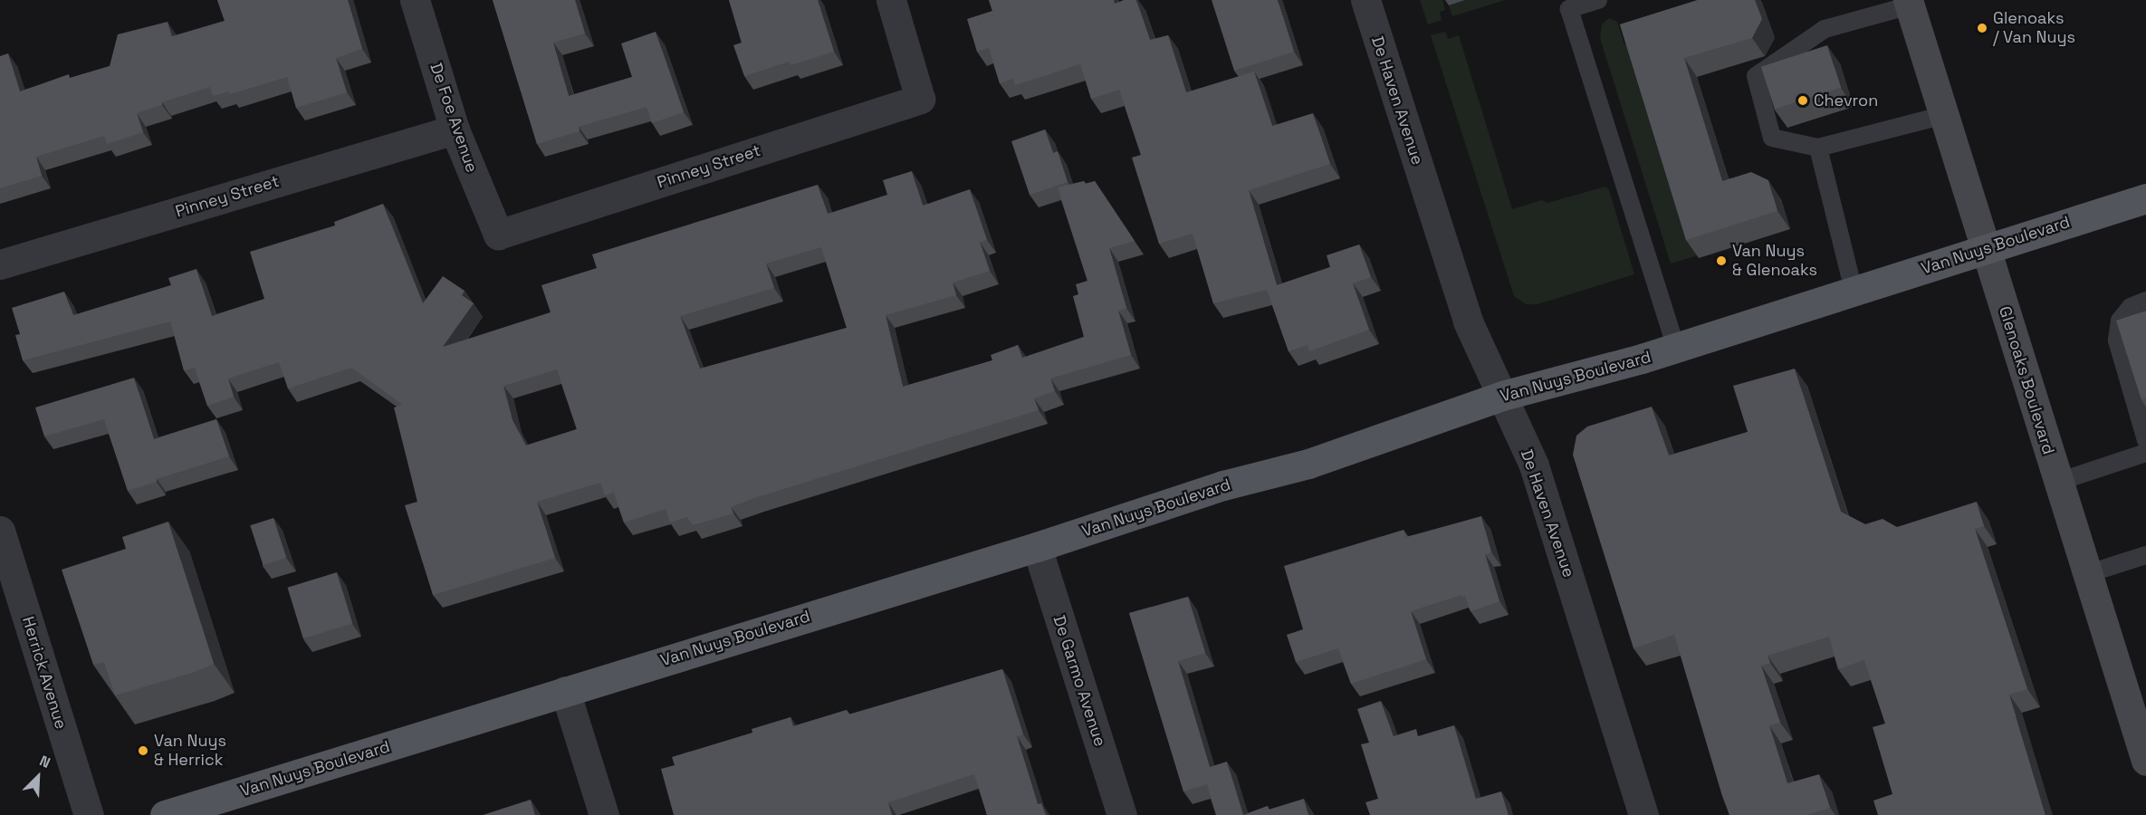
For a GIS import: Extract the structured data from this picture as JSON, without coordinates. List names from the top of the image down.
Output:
{
  "streets": {
    "main road": ["Van Nuys Boulevard", "Glenoaks Boulevard"],
    "street": [
      "De Haven Avenue",
      "De Foe Avenue",
      "Pinney Street",
      "Herrick Avenue",
      "De Garmo Avenue"
    ]
  },
  "crossings": [
    ["De Haven Avenue", "Van Nuys Boulevard"],
    ["De Foe Avenue", "Pinney Street"],
    ["Van Nuys Boulevard", "Glenoaks Boulevard"],
    ["Van Nuys Boulevard", "De Garmo Avenue"]
  ],
  "places": [
    "Glenoaks / Van Nuys",
    "Chevron",
    "Van Nuys & Glenoaks",
    "Van Nuys & Herrick"
  ],
  "north": "top right"
}
